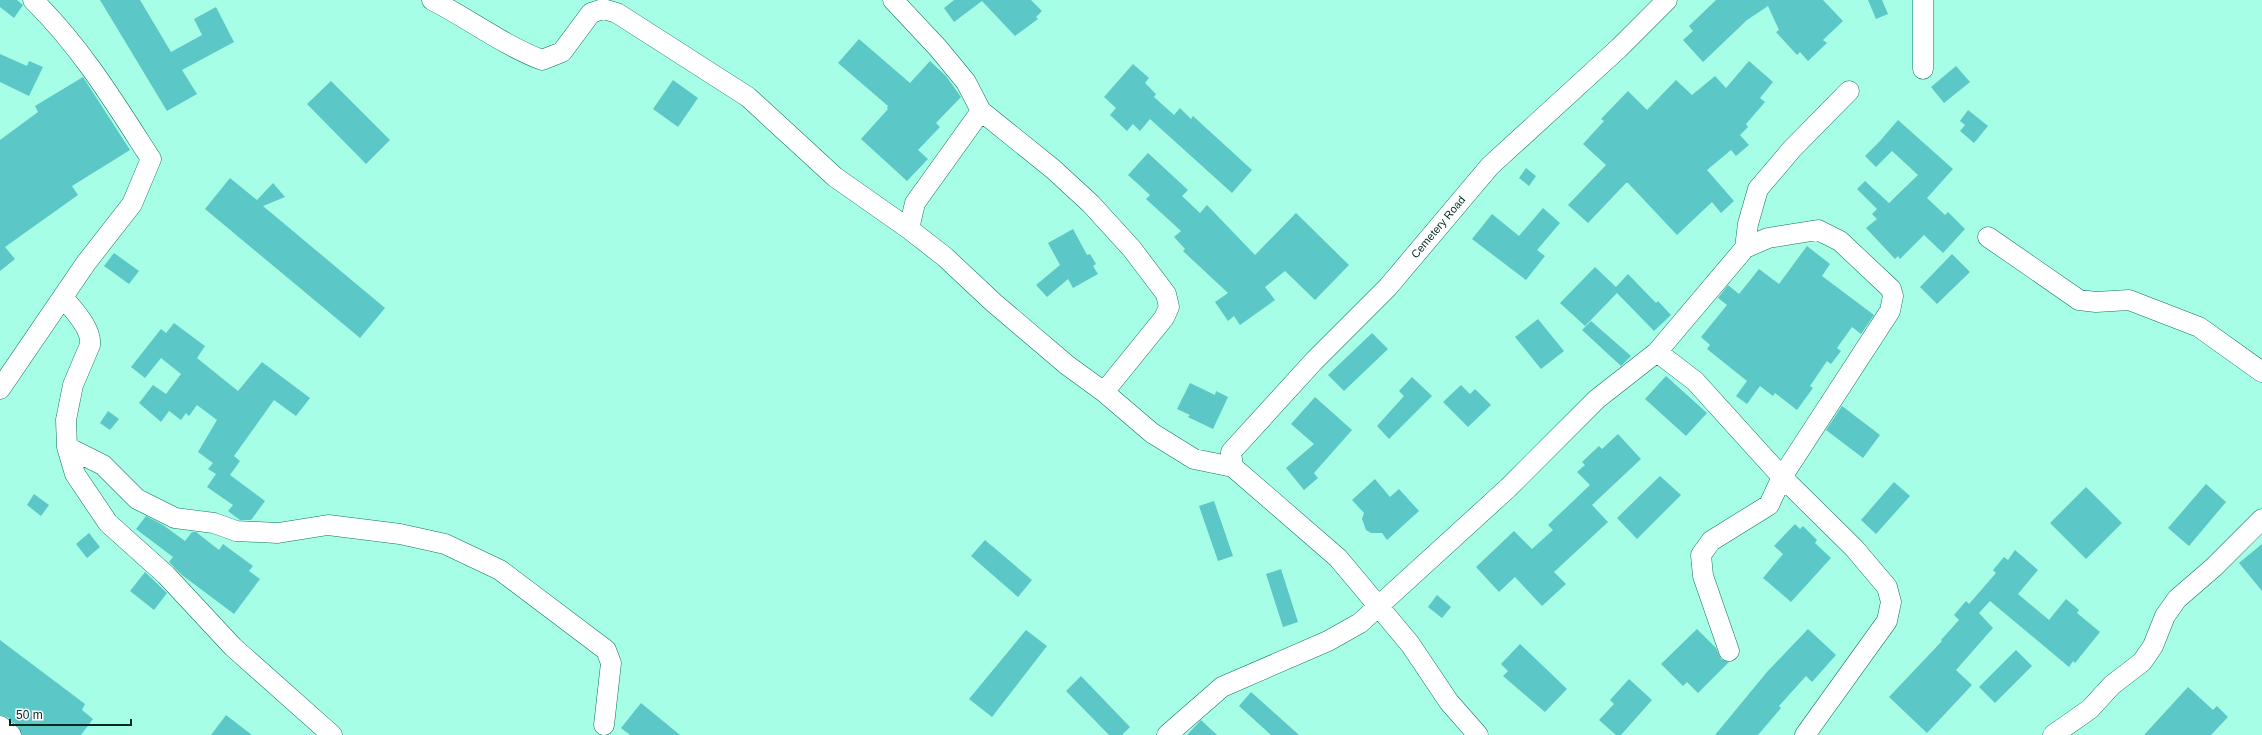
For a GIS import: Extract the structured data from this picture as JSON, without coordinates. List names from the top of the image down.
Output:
{
  "streets": {
    "street": ["Cemetery Road"]
  },
  "scale_bar": "50 m"
}
